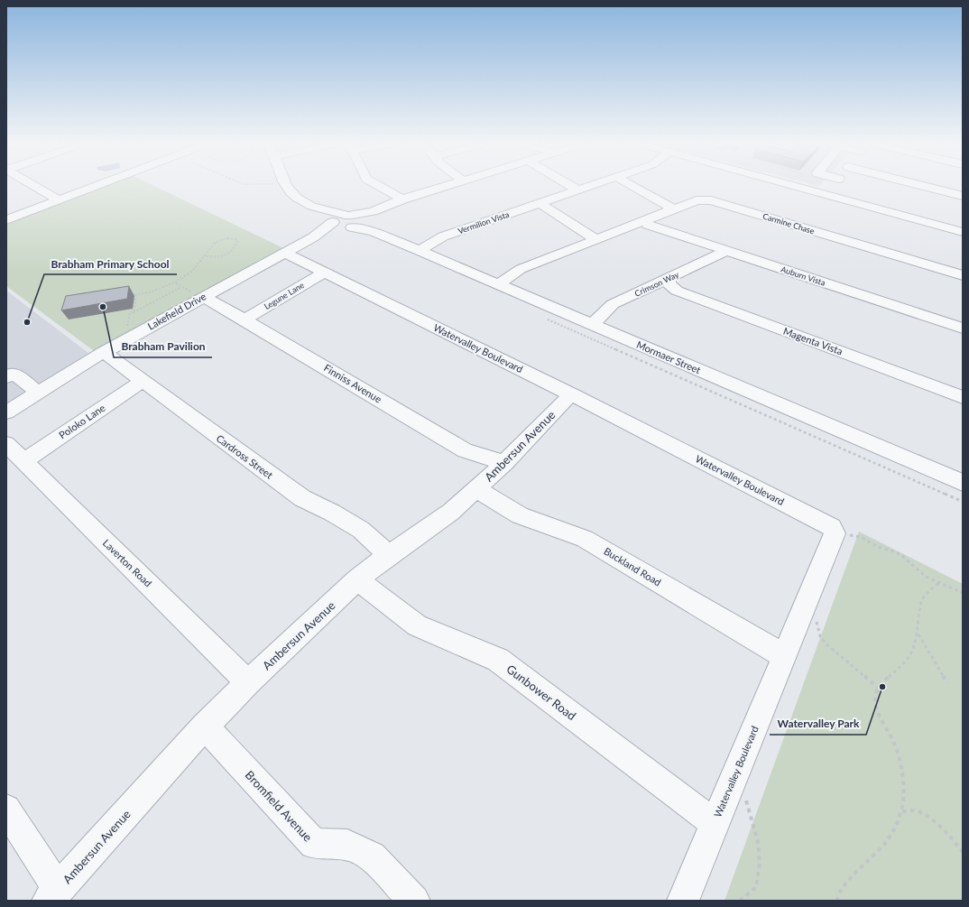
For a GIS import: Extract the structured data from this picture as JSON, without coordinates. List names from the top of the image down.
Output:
{
  "streets": {
    "street": [
      "Vermilion Vista",
      "Carmine Chase",
      "Auburn Vista",
      "Crimson Way",
      "Legune Lane",
      "Lakefield Drive",
      "Magenta Vista",
      "Watervalley Boulevard",
      "Mormaer Street",
      "Finniss Avenue",
      "Poloko Lane",
      "Ambersun Avenue",
      "Cardross Street",
      "Laverton Road",
      "Buckland Road",
      "Gunbower Road",
      "Bromfield Avenue"
    ]
  },
  "crossings": [
    ["Vermilion Vista", "Mormaer Street"],
    ["Carmine Chase", "Auburn Vista"],
    ["Carmine Chase", "Mormaer Street"],
    ["Auburn Vista", "Crimson Way"],
    ["Crimson Way", "Magenta Vista"],
    ["Crimson Way", "Mormaer Street"],
    ["Legune Lane", "Watervalley Boulevard"],
    ["Legune Lane", "Finniss Avenue"],
    ["Lakefield Drive", "Watervalley Boulevard"],
    ["Lakefield Drive", "Mormaer Street"],
    ["Lakefield Drive", "Finniss Avenue"],
    ["Lakefield Drive", "Cardross Street"],
    ["Watervalley Boulevard", "Ambersun Avenue"],
    ["Watervalley Boulevard", "Buckland Road"],
    ["Watervalley Boulevard", "Gunbower Road"],
    ["Finniss Avenue", "Ambersun Avenue"],
    ["Poloko Lane", "Cardross Street"],
    ["Poloko Lane", "Laverton Road"],
    ["Ambersun Avenue", "Cardross Street"],
    ["Ambersun Avenue", "Laverton Road"],
    ["Ambersun Avenue", "Buckland Road"],
    ["Ambersun Avenue", "Gunbower Road"],
    ["Ambersun Avenue", "Bromfield Avenue"]
  ],
  "places": ["Brabham Pavilion", "Brabham Primary School", "Watervalley Park"]
}
